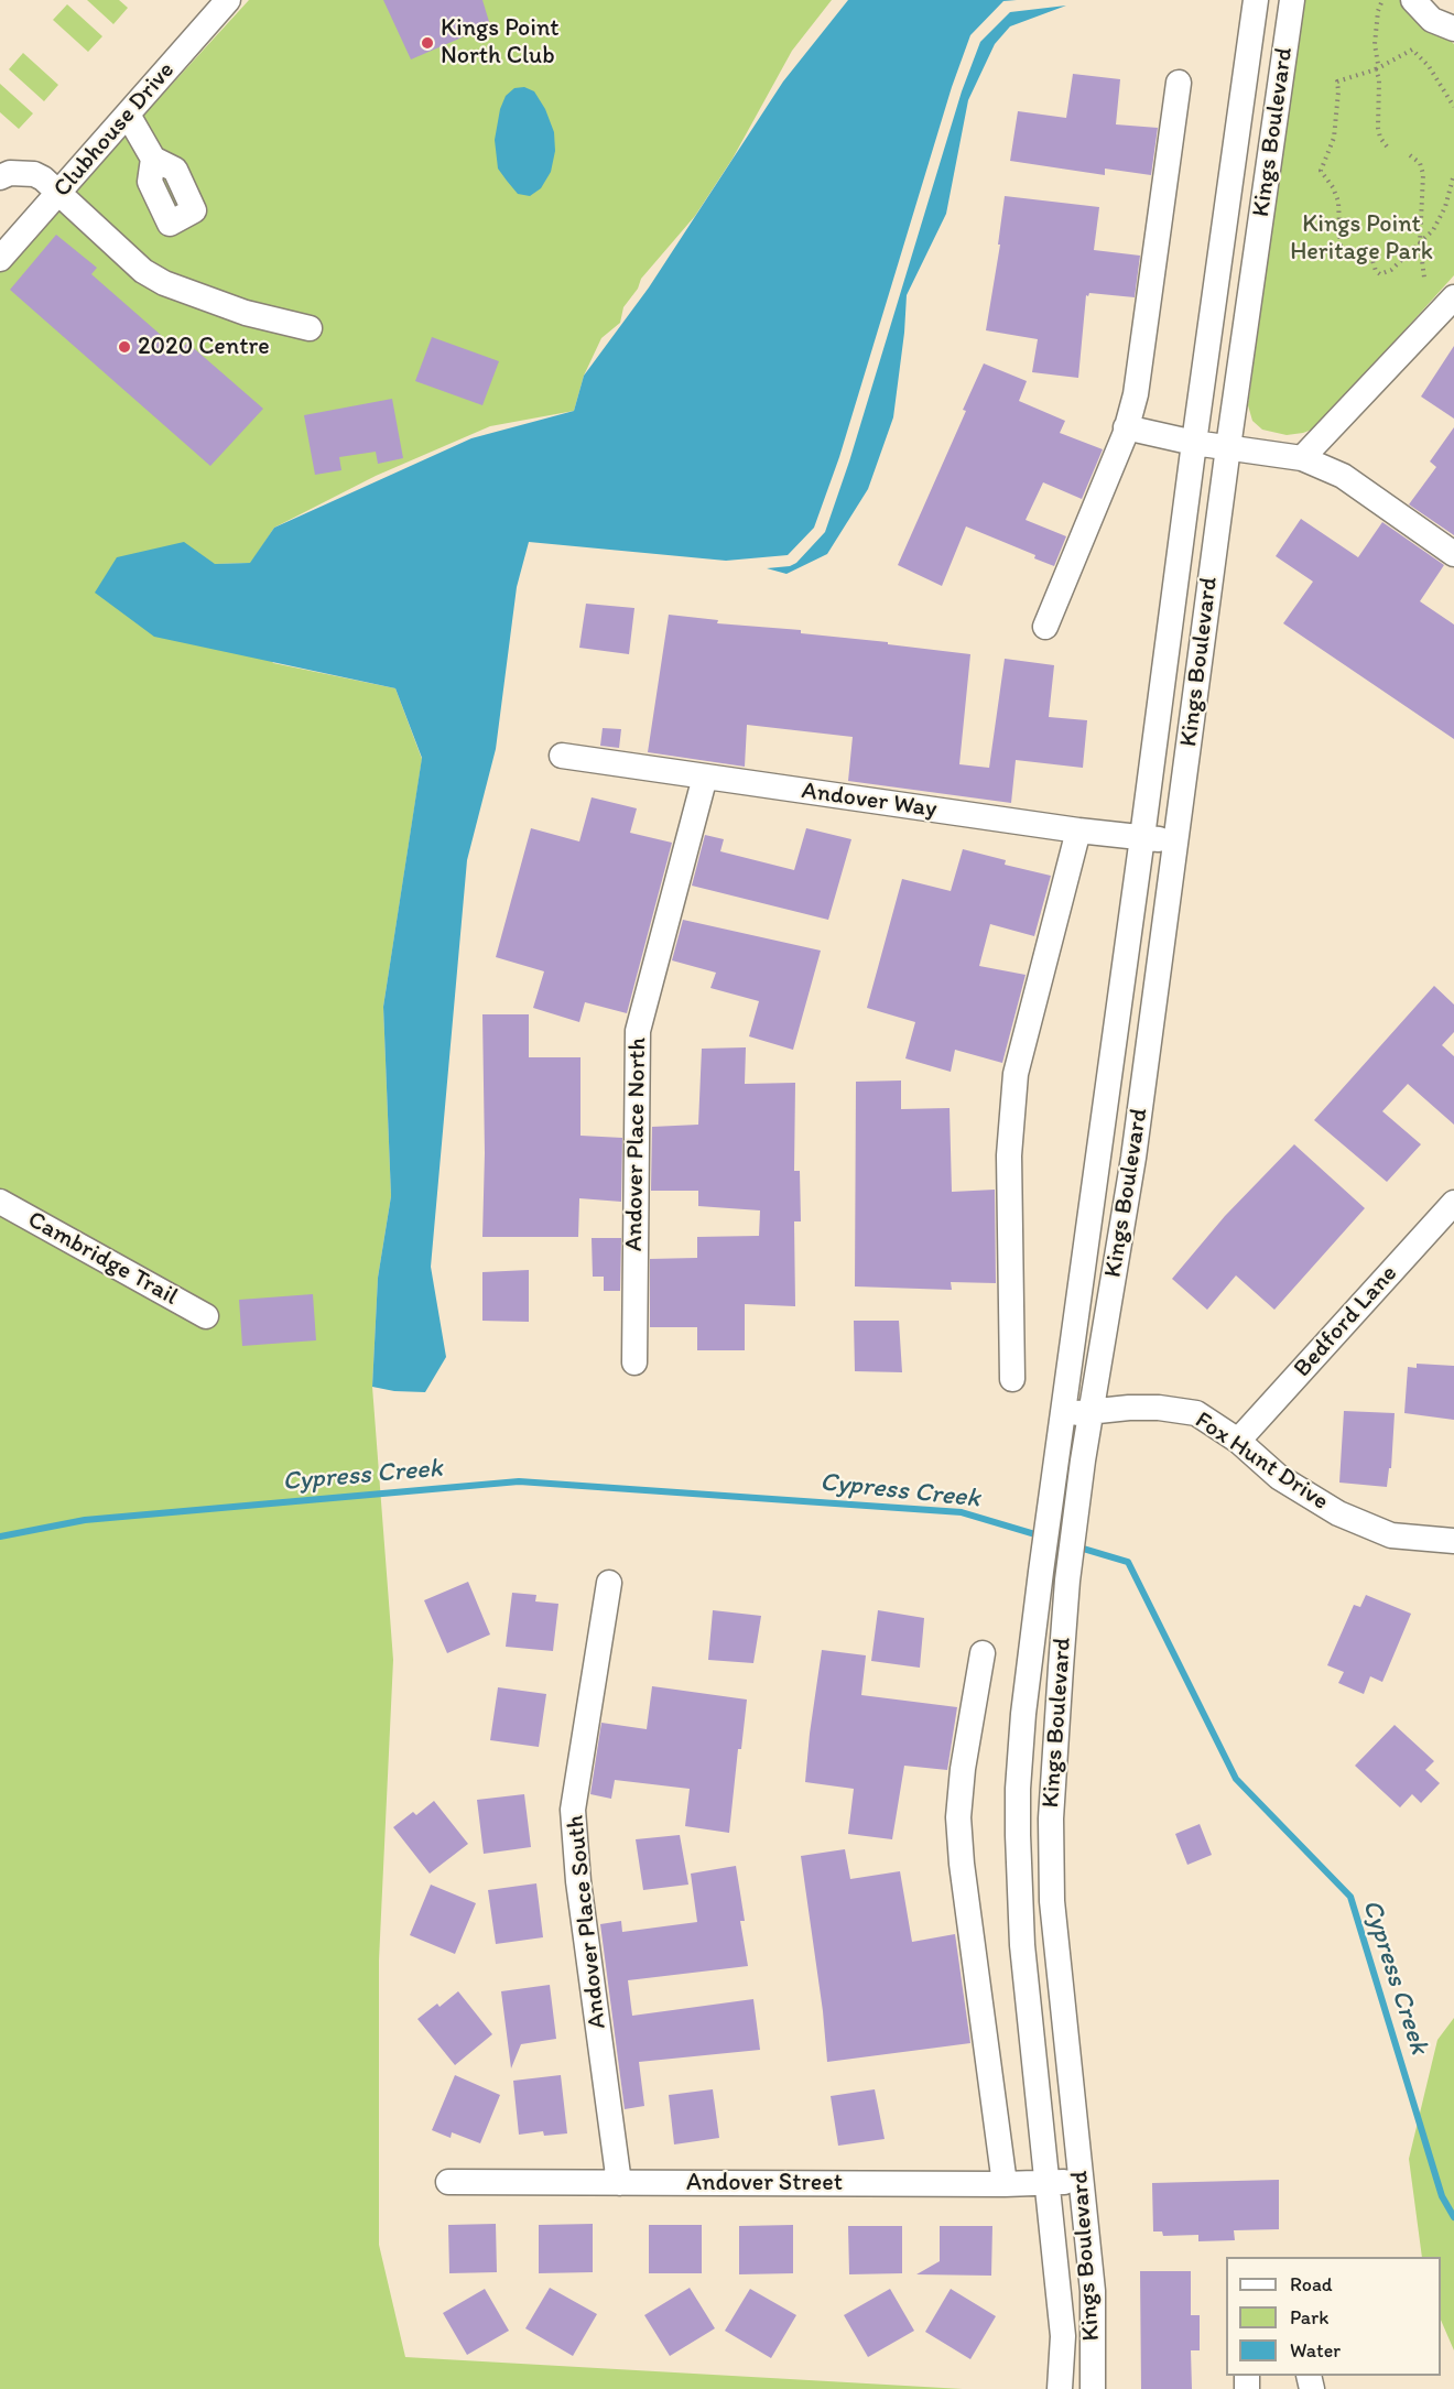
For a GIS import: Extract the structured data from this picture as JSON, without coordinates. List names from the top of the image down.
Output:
{
  "streets": {
    "street": [
      "Clubhouse Drive",
      "Kings Boulevard",
      "Andover Way",
      "Andover Place North",
      "Cambridge Trail",
      "Bedford Lane",
      "Fox Hunt Drive",
      "Andover Place South",
      "Andover Street"
    ]
  },
  "crossings": [
    ["Kings Boulevard", "Andover Way"],
    ["Kings Boulevard", "Fox Hunt Drive"],
    ["Kings Boulevard", "Andover Street"],
    ["Andover Way", "Andover Place North"],
    ["Bedford Lane", "Fox Hunt Drive"],
    ["Andover Place South", "Andover Street"]
  ],
  "water": ["Cypress Creek"],
  "parks": ["Kings Point Heritage Park"],
  "places": ["Kings Point North Club", "2020 Centre"],
  "legend": ["Road", "Park", "Water"]
}
